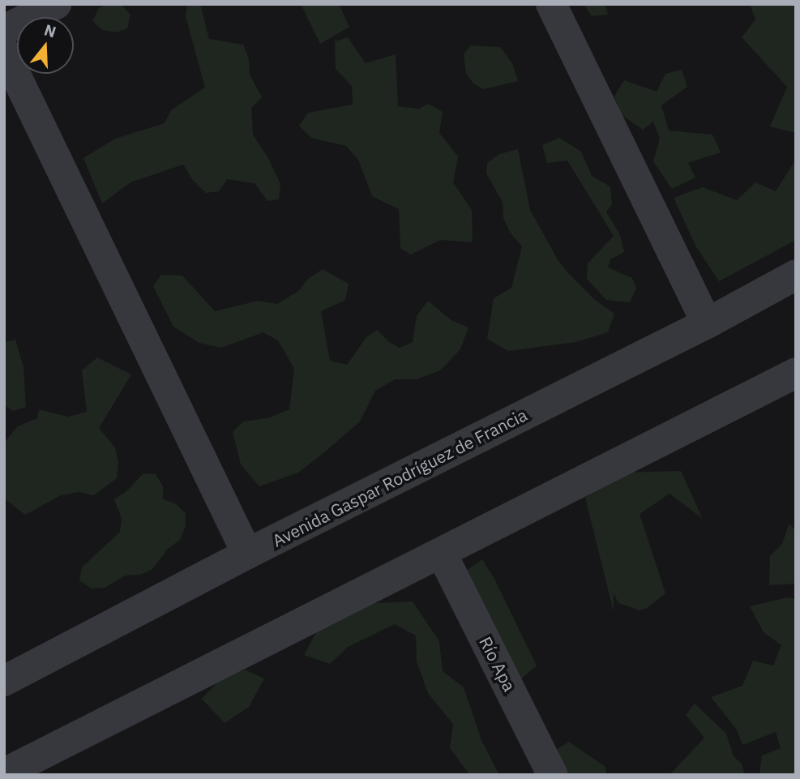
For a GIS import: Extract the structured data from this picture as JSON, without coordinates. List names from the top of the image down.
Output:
{
  "streets": {
    "street": ["Avenida Gaspar Rodríguez de Francia", "Río Apa"]
  },
  "north": "top"
}
